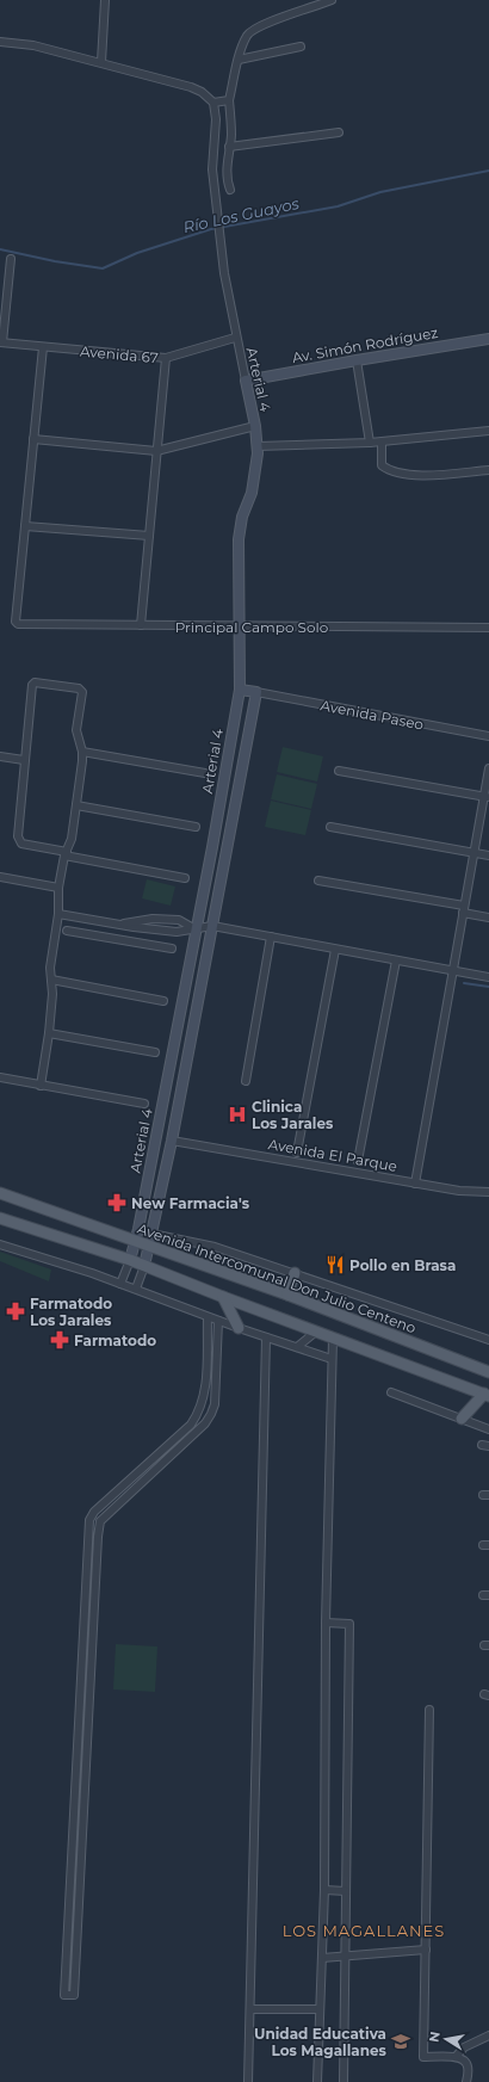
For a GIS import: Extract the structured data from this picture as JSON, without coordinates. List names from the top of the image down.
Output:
{
  "streets": {
    "main road": ["Avenida Intercomunal Don Julio Centeno"],
    "street": [
      "Av. Simón Rodríguez",
      "Avenida 67",
      "Arterial 4",
      "Principal Campo Solo",
      "Avenida Paseo",
      "Avenida El Parque"
    ]
  },
  "crossings": [
    ["Av. Simón Rodríguez", "Arterial 4"],
    ["Avenida 67", "Arterial 4"],
    ["Arterial 4", "Principal Campo Solo"],
    ["Arterial 4", "Avenida Paseo"],
    ["Arterial 4", "Avenida El Parque"],
    ["Arterial 4", "Avenida Intercomunal Don Julio Centeno"]
  ],
  "districts": ["LOS MAGALLANES"],
  "water": ["Río Los Guayos"],
  "places": {
    "hospital": ["Clinica Los Jarales"],
    "pharmacy": ["New Farmacia's", "Farmatodo Los Jarales", "Farmatodo"],
    "restaurant": ["Pollo en Brasa"],
    "school or university": ["Unidad Educativa Los Magallanes"]
  },
  "north": "left"
}
